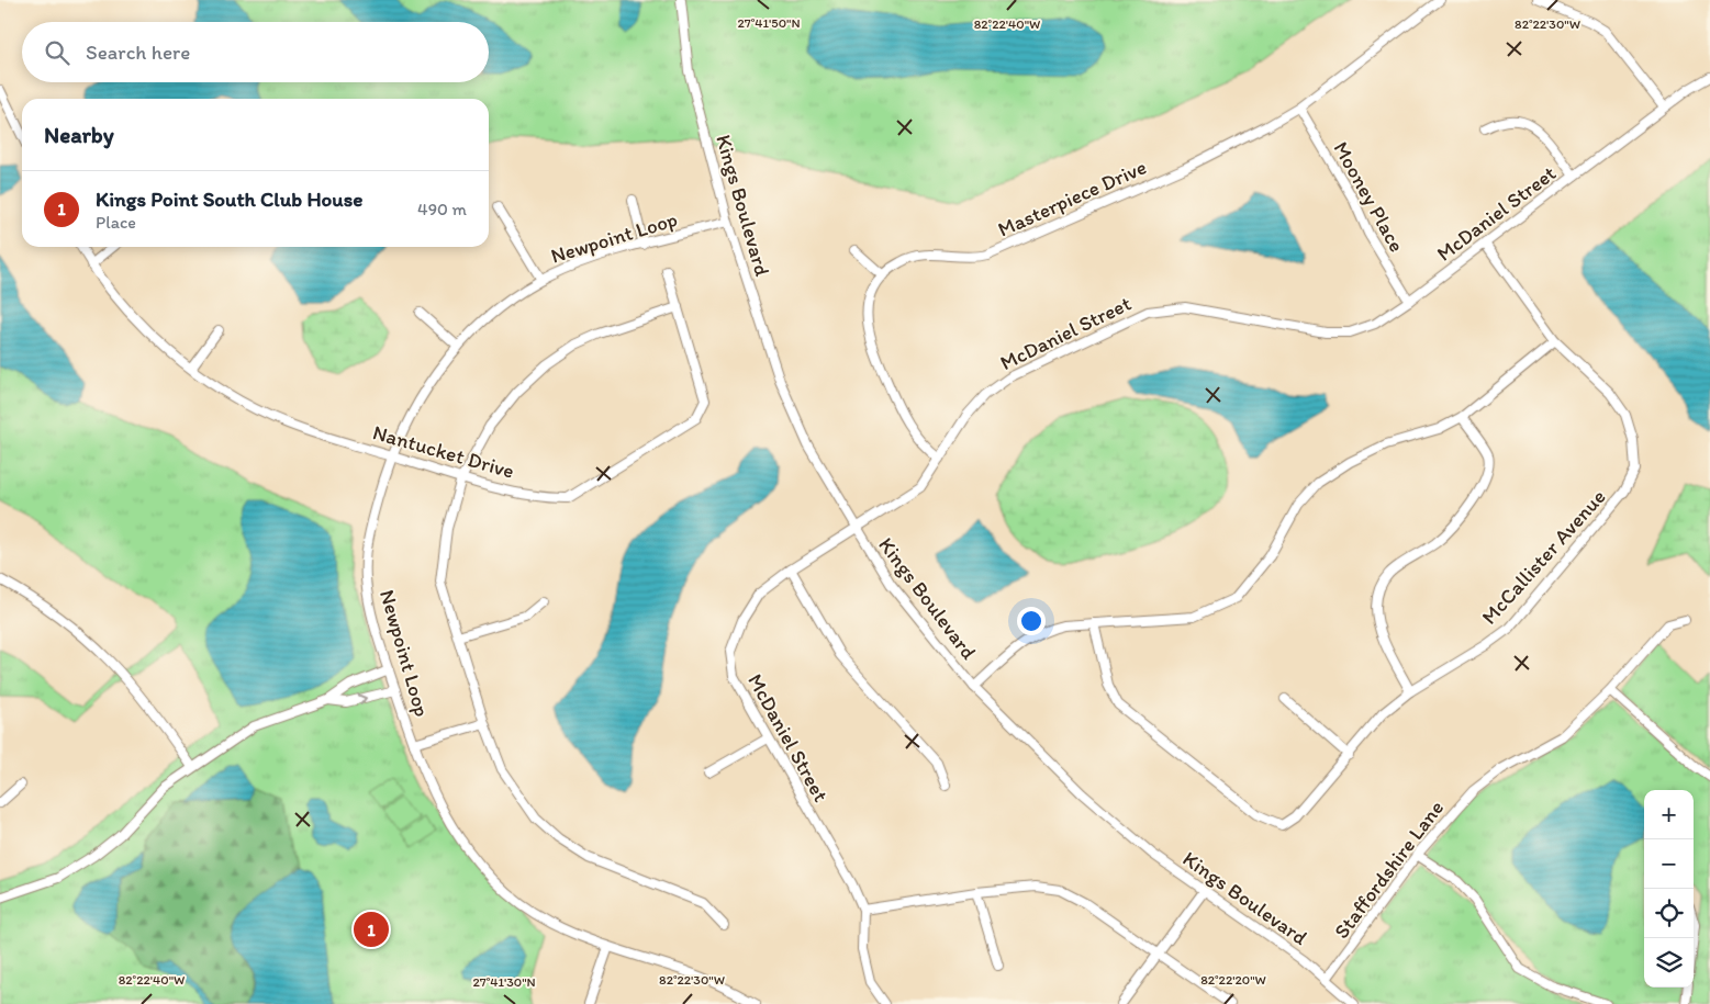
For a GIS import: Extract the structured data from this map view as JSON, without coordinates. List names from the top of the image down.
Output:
{
  "streets": {
    "street": [
      "Mooney Place",
      "Masterpiece Drive",
      "Kings Boulevard",
      "McDaniel Street",
      "Newpoint Loop",
      "Nantucket Drive",
      "McCallister Avenue",
      "Staffordshire Lane"
    ]
  },
  "crossings": [
    ["Mooney Place", "Masterpiece Drive"],
    ["Mooney Place", "McDaniel Street"],
    ["Masterpiece Drive", "McDaniel Street"],
    ["Kings Boulevard", "McDaniel Street"],
    ["Kings Boulevard", "Newpoint Loop"],
    ["Kings Boulevard", "Staffordshire Lane"],
    ["McDaniel Street", "McCallister Avenue"],
    ["Newpoint Loop", "Nantucket Drive"]
  ],
  "page": {
    "search": "Search here",
    "heading": "Nearby",
    "list": [
      {
        "mark": "1",
        "name": "Kings Point South Club House",
        "note": "Place",
        "value": "490 m"
      }
    ],
    "map_buttons": ["+", "−"],
    "pins": "1"
  },
  "coordinates": [
    "27°41'50\"N",
    "82°22'40\"W",
    "82°22'30\"W",
    "82°22'20\"W",
    "27°41'30\"N"
  ]
}
